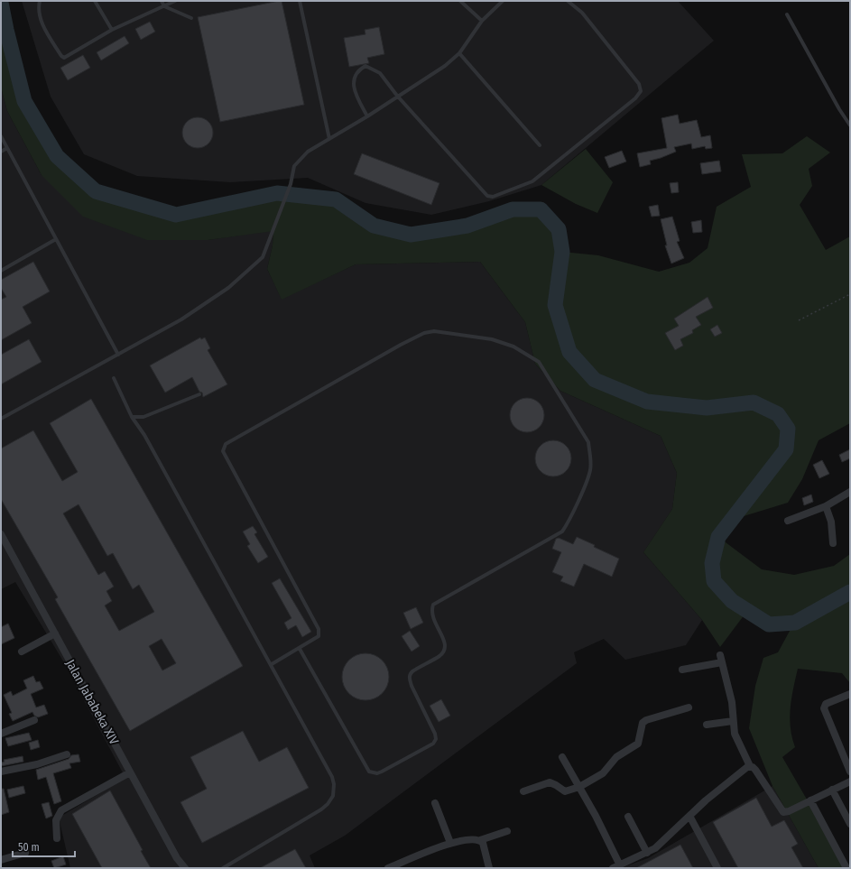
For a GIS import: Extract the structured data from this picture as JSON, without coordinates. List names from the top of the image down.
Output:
{
  "streets": {
    "street": ["Jalan Jababeka XIV"]
  },
  "scale_bar": "50 m"
}
